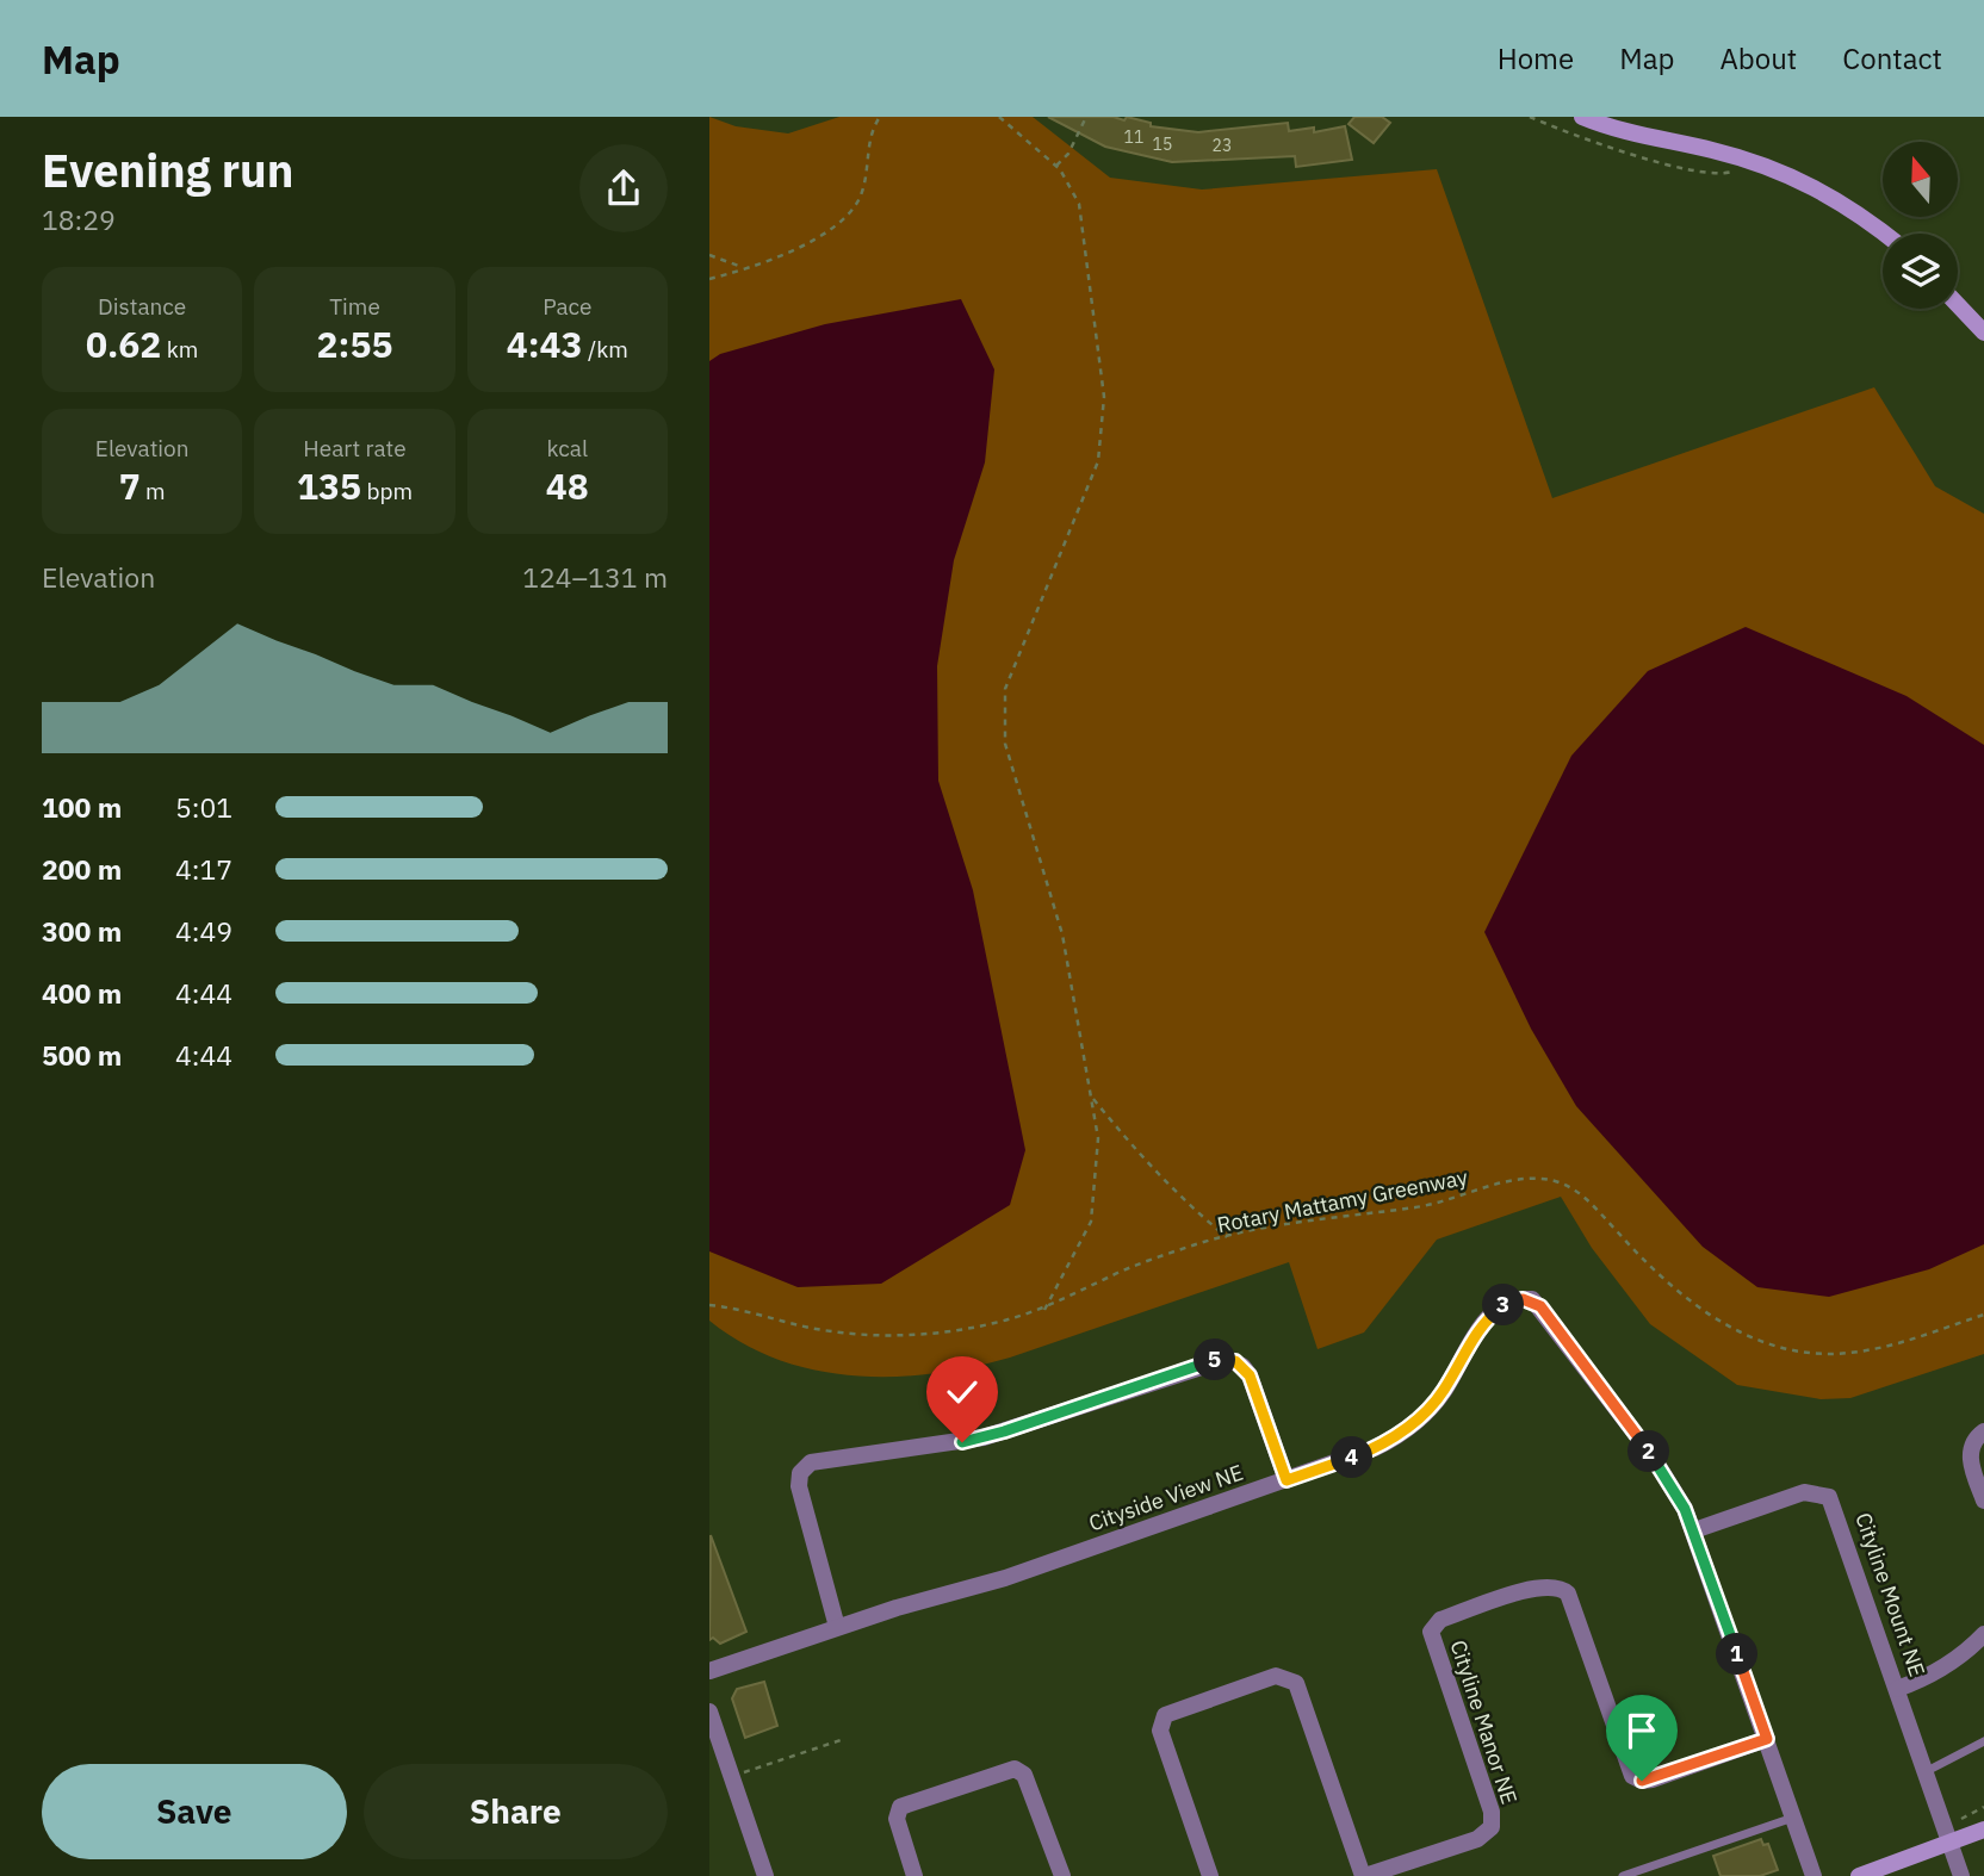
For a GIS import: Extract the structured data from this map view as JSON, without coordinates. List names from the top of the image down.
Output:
{
  "streets": {
    "street": ["Cityside View NE", "Cityline Mount NE", "Cityline Manor NE"],
    "path": ["Rotary Mattamy Greenway"]
  },
  "crossings": [
    ["Cityside View NE", "Cityline Mount NE"],
    ["Cityside View NE", "Cityline Manor NE"]
  ],
  "house_numbers": ["11", "15", "23"],
  "north": "top",
  "page": {
    "header": "Map",
    "nav": [
      "Home",
      "Map",
      "About",
      "Contact"
    ],
    "heading": ["Evening run", "18:29"],
    "stats": [
      ["Distance", "0.62 km"],
      ["Time", "2:55"],
      ["Pace", "4:43 /km"],
      ["Elevation", "7 m"],
      ["Heart rate", "135 bpm"],
      ["kcal", "48"]
    ],
    "chart": ["Elevation", "124–131 m"],
    "list": [
      {
        "name": "100 m",
        "note": "5:01"
      },
      {
        "name": "200 m",
        "note": "4:17"
      },
      {
        "name": "300 m",
        "note": "4:49"
      },
      {
        "name": "400 m",
        "note": "4:44"
      },
      {
        "name": "500 m",
        "note": "4:44"
      }
    ],
    "pins": [
      "3",
      "5",
      "2",
      "4",
      "1"
    ],
    "buttons": ["Save", "Share"]
  }
}
